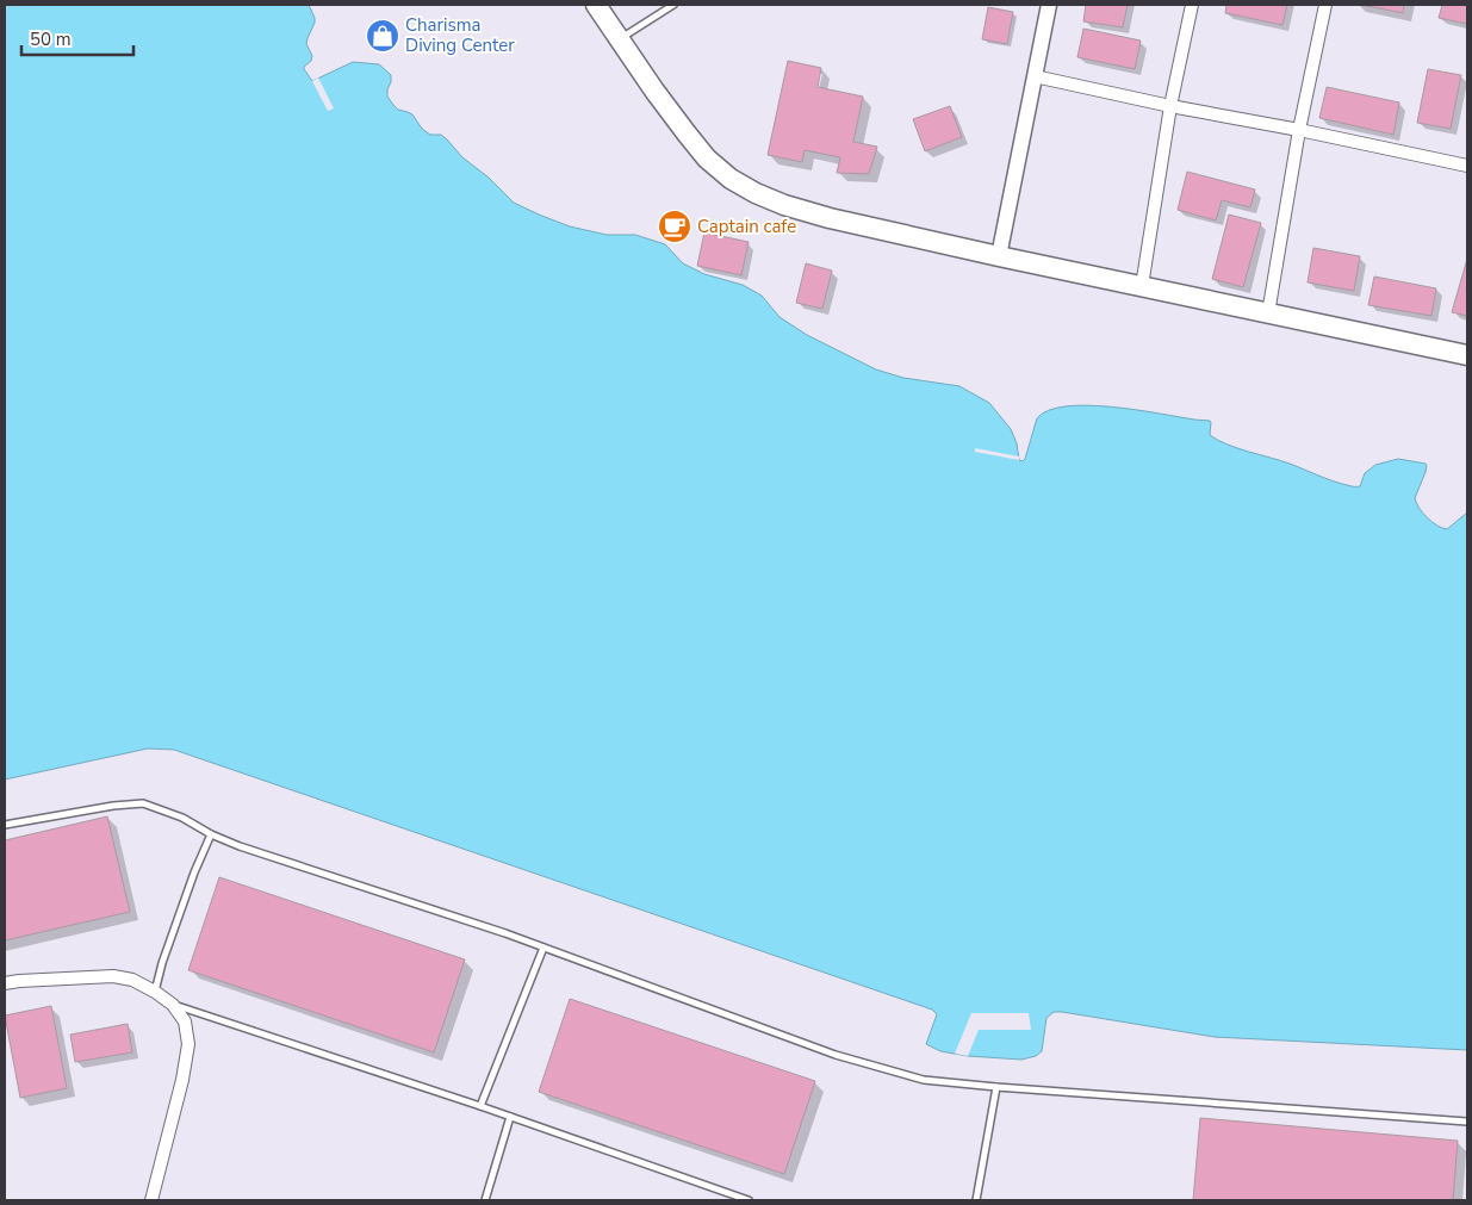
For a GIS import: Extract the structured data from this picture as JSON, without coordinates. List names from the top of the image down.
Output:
{
  "places": {
    "shop": ["Charisma Diving Center"],
    "cafe": ["Captain cafe"]
  },
  "scale_bar": "50 m"
}
